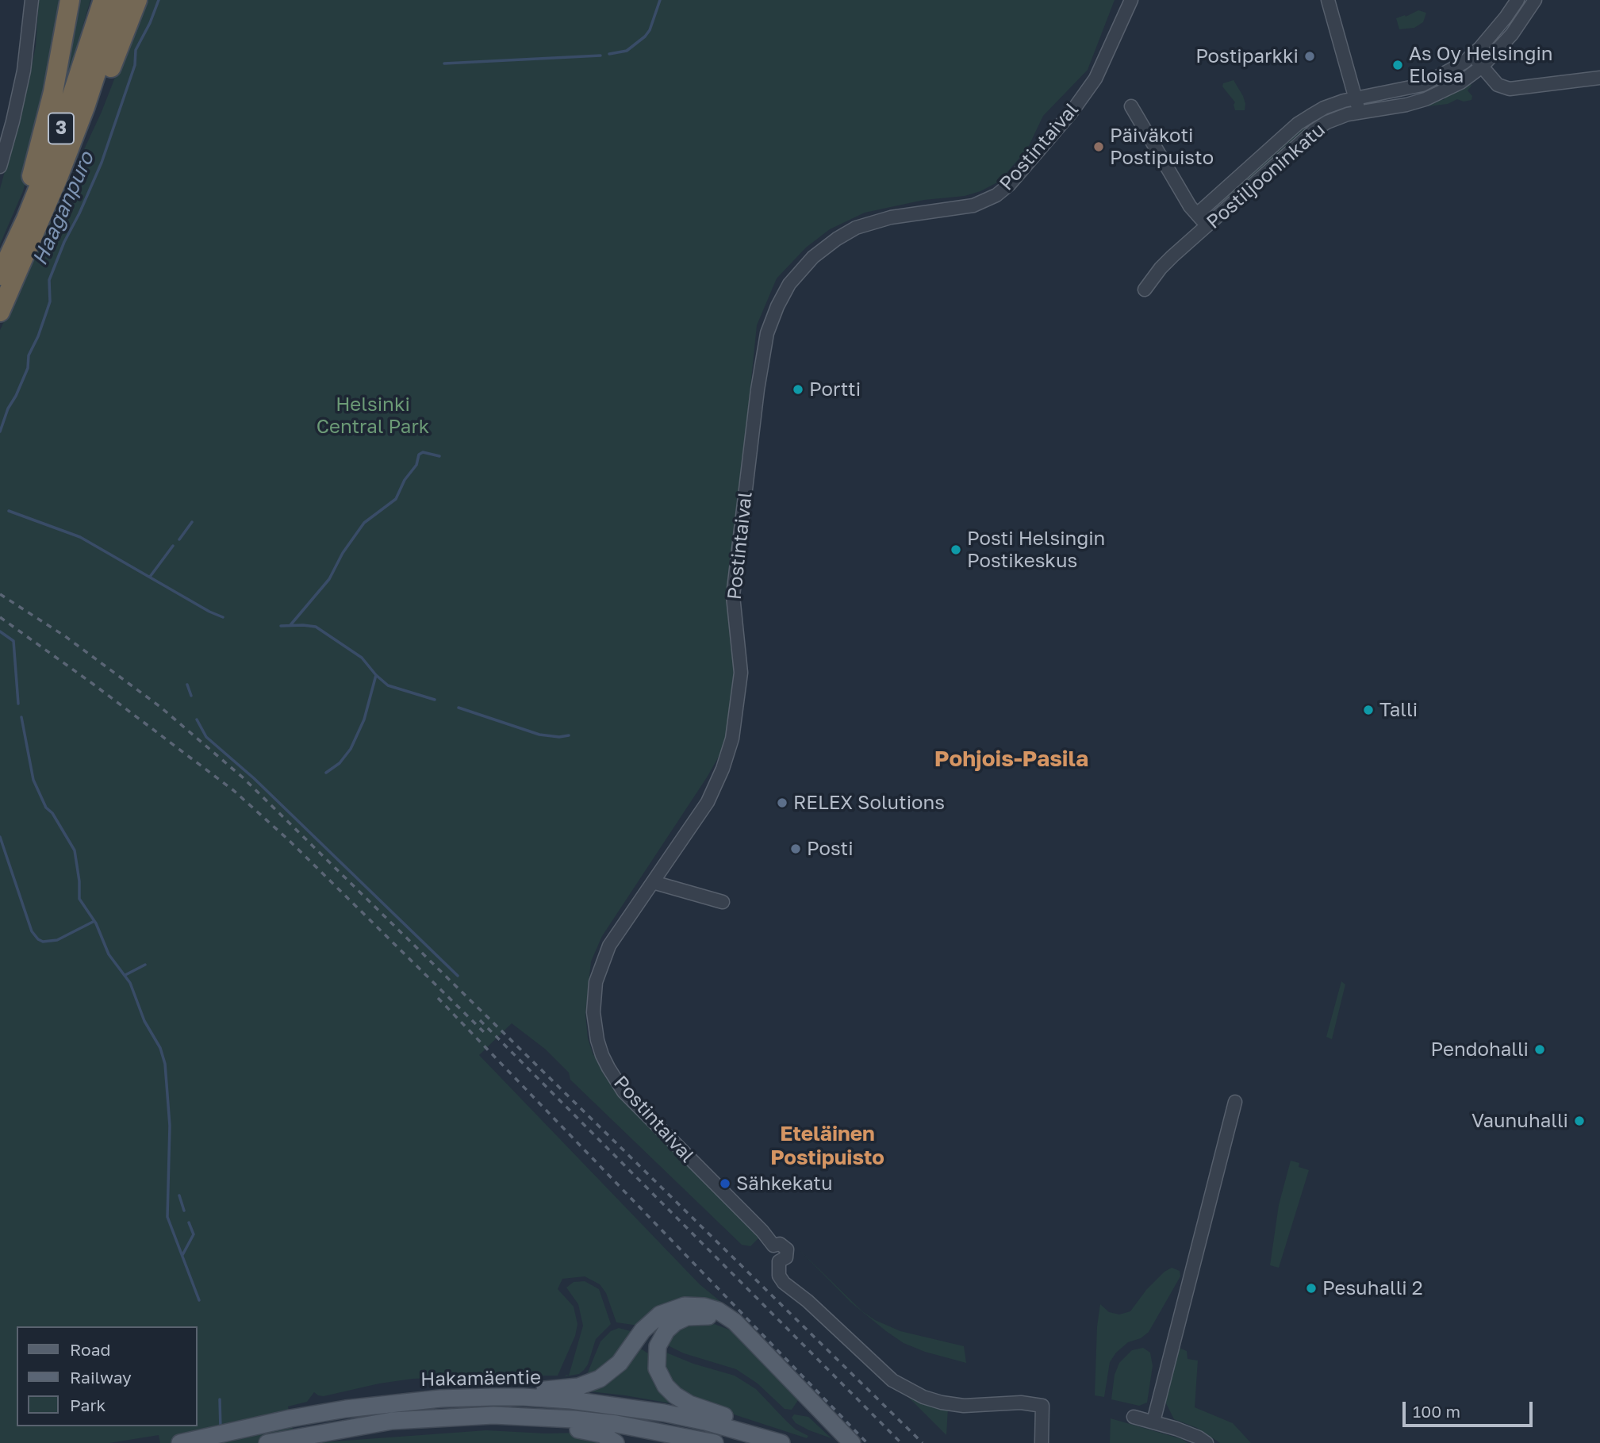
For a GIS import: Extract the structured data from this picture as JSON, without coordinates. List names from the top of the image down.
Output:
{
  "streets": {
    "highway": ["3"],
    "main road": ["Hakamäentie"],
    "street": ["Postintaival", "Postiljooninkatu"]
  },
  "districts": ["Pohjois-Pasila", "Eteläinen Postipuisto"],
  "water": ["Haaganpuro"],
  "parks": ["Helsinki Central Park"],
  "places": [
    "Postiparkki",
    "As Oy Helsingin Eloisa",
    "Päiväkoti Postipuisto",
    "Portti",
    "Posti Helsingin Postikeskus",
    "Talli",
    "RELEX Solutions",
    "Posti",
    "Pendohalli",
    "Vaunuhalli",
    "Sähkekatu",
    "Pesuhalli 2"
  ],
  "legend": ["Road", "Railway", "Park"],
  "scale_bar": "100 m"
}
